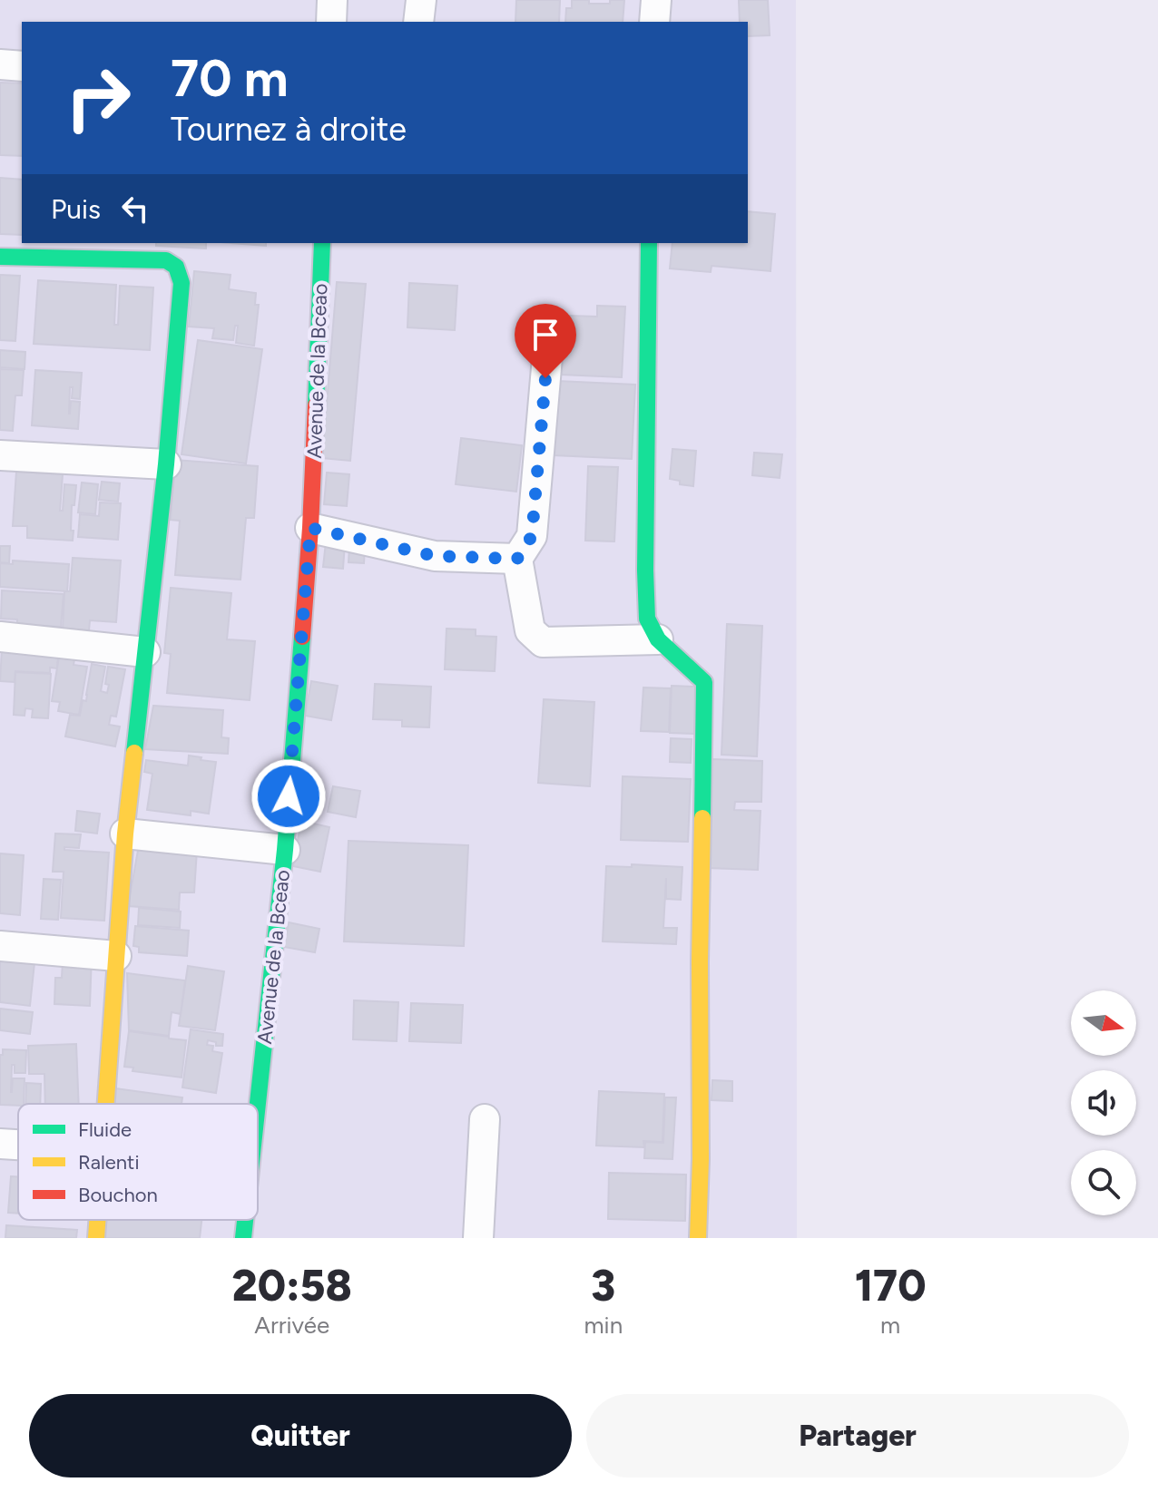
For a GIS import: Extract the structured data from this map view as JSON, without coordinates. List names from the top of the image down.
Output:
{
  "streets": {
    "street": ["Avenue de la Bceao"]
  },
  "legend": ["Fluide", "Ralenti", "Bouchon"],
  "north": "right",
  "page": {
    "turn": ["70 m", "Tournez à droite"],
    "then": "Puis",
    "eta": [
      "20:58",
      "Arrivée",
      "3",
      "min",
      "170",
      "m"
    ],
    "buttons": ["Quitter", "Partager"]
  }
}
